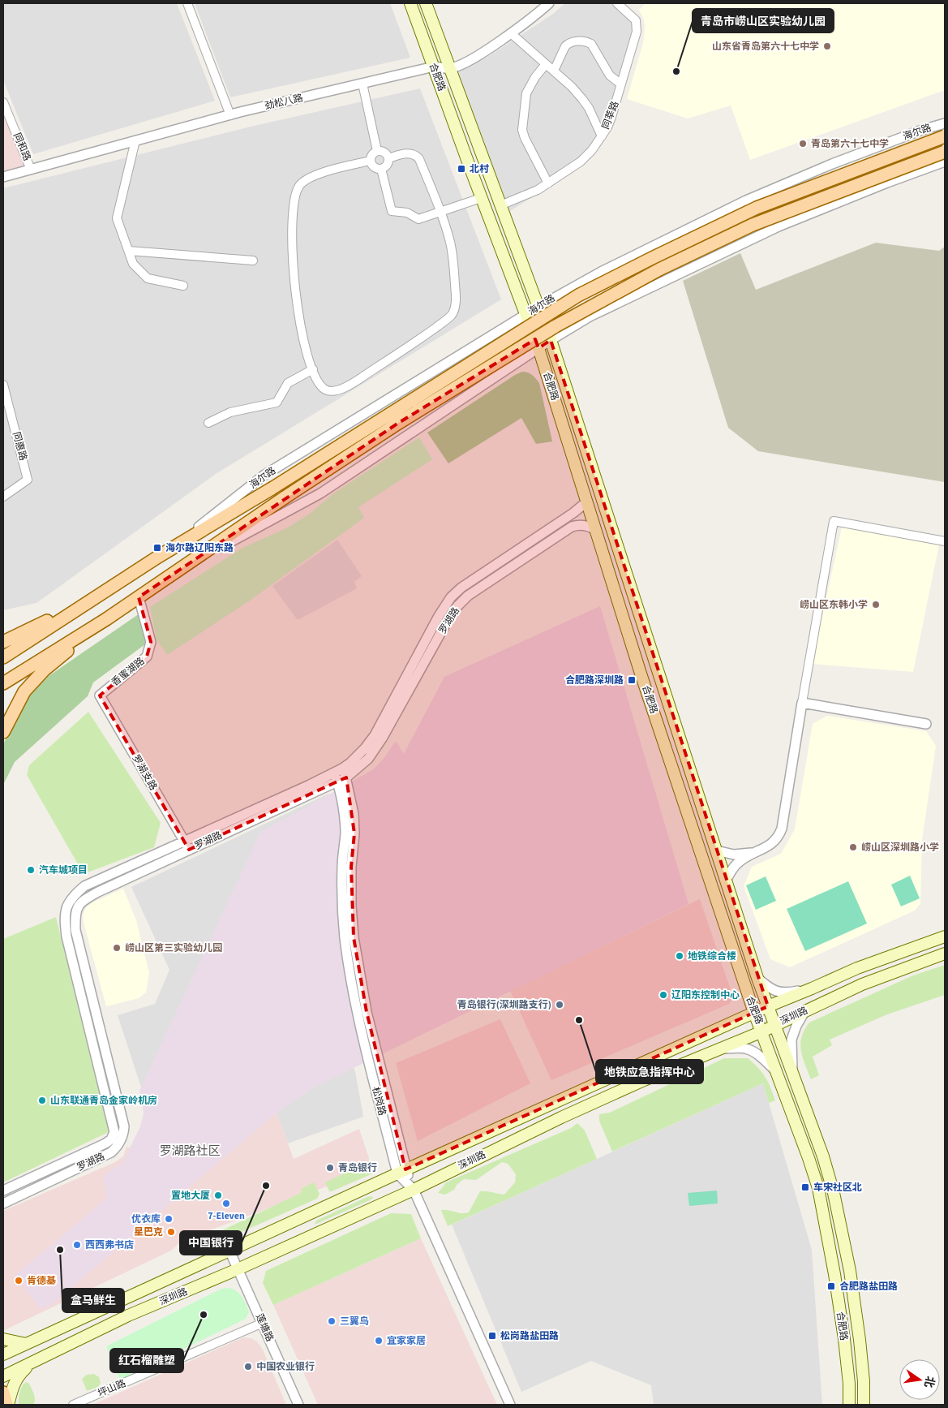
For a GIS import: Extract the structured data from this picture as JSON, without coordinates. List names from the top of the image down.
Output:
{
  "streets": {
    "main road": ["合肥路", "海尔路", "深圳路"],
    "street": [
      "劲松八路",
      "同莘路",
      "同和路",
      "同惠路",
      "罗湖路",
      "香蜜湖路",
      "罗湖支路",
      "松岗路",
      "莲塘路",
      "坪山路"
    ]
  },
  "crossings": [
    ["合肥路", "劲松八路"],
    ["合肥路", "同莘路"],
    ["合肥路", "海尔路"],
    ["合肥路", "罗湖路"],
    ["合肥路", "深圳路"],
    ["劲松八路", "同和路"],
    ["罗湖路", "罗湖支路"],
    ["罗湖路", "松岗路"],
    ["香蜜湖路", "罗湖支路"],
    ["深圳路", "松岗路"],
    ["深圳路", "莲塘路"],
    ["莲塘路", "坪山路"]
  ],
  "districts": ["罗湖路社区"],
  "places": {
    "other": [
      "山东省青岛第六十七中学",
      "青岛市崂山区实验幼儿园",
      "青岛第六十七中学",
      "崂山区东韩小学",
      "崂山区深圳路小学",
      "汽车城项目",
      "崂山区第三实验幼儿园",
      "地铁综合楼",
      "辽阳东控制中心",
      "青岛银行(深圳路支行)",
      "地铁应急指挥中心",
      "山东联通青岛金家岭机房",
      "青岛银行",
      "中国银行",
      "置地大厦",
      "7-Eleven",
      "优衣库",
      "星巴克",
      "西西弗书店",
      "盒马鲜生",
      "肯德基",
      "红石榴雕塑",
      "三翼鸟",
      "宜家家居",
      "中国农业银行"
    ],
    "transit": [
      "北村",
      "海尔路辽阳东路",
      "合肥路深圳路",
      "车宋社区北",
      "合肥路盐田路",
      "松岗路盐田路"
    ]
  },
  "north": "right"
}
